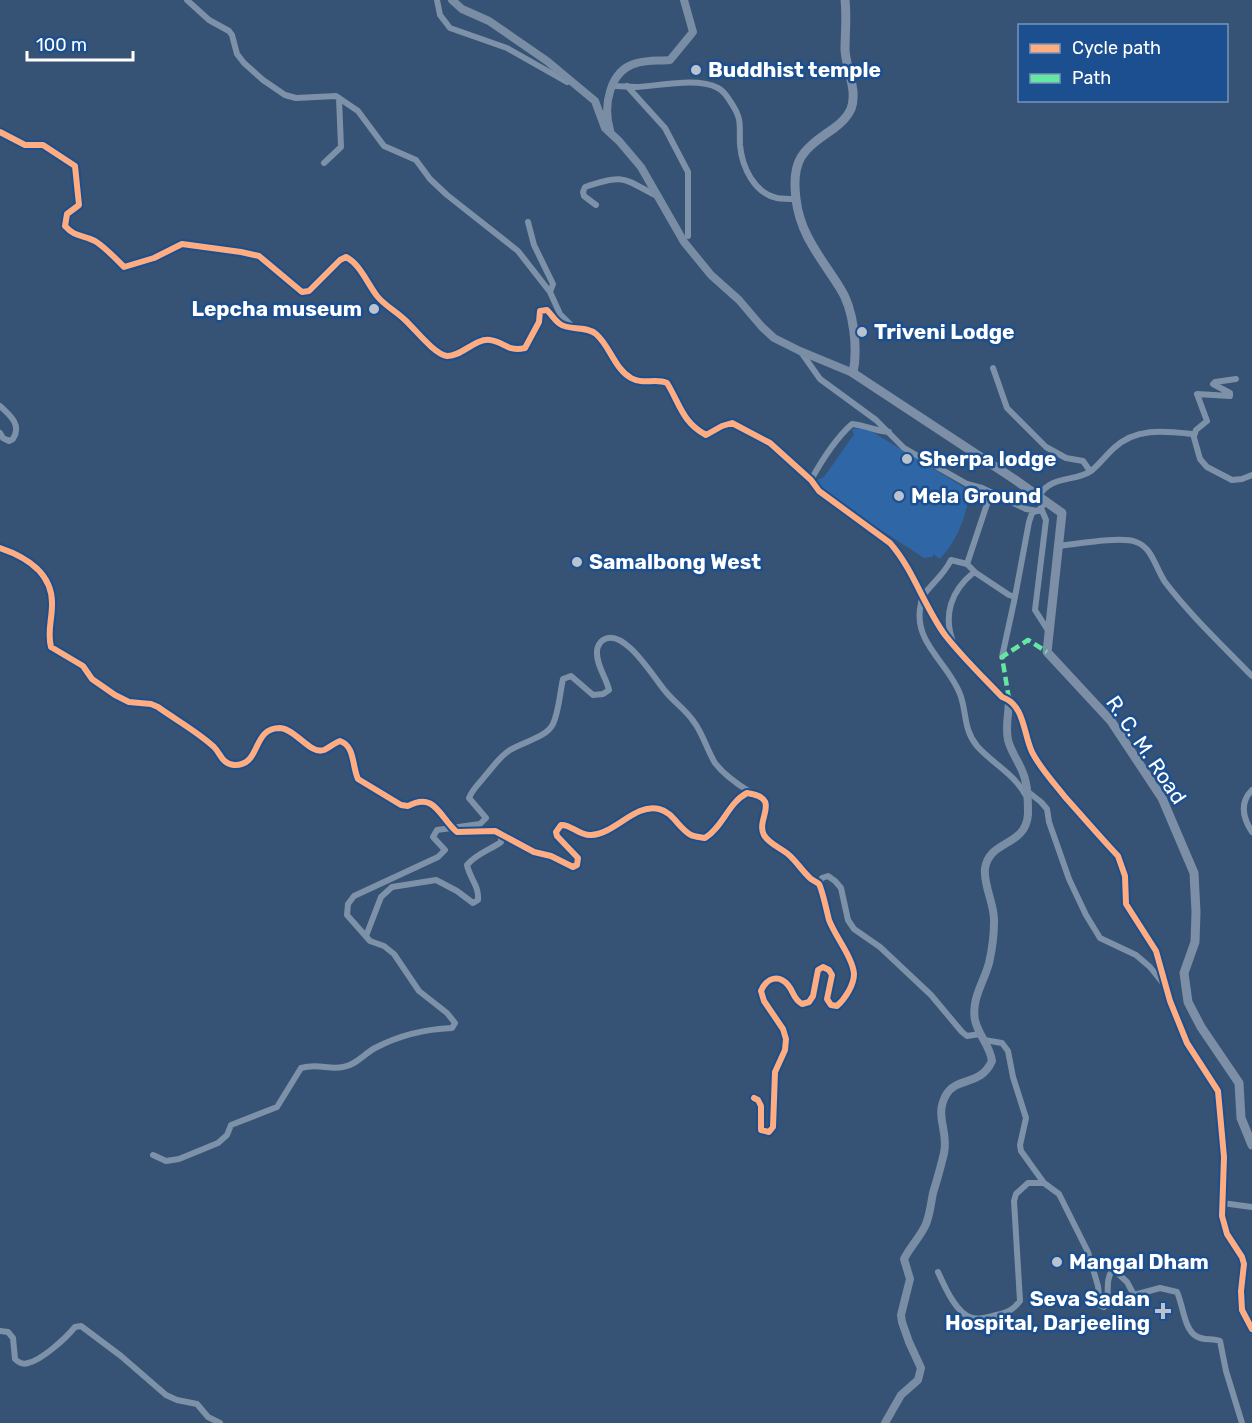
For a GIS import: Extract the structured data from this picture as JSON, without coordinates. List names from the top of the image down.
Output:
{
  "streets": {
    "main road": ["R. C. M. Road"]
  },
  "places": {
    "other": [
      "Buddhist temple",
      "Lepcha museum",
      "Triveni Lodge",
      "Sherpa lodge",
      "Mela Ground",
      "Samalbong West",
      "Mangal Dham"
    ],
    "health": ["Seva Sadan Hospital, Darjeeling"]
  },
  "legend": ["Cycle path", "Path"],
  "scale_bar": "100 m"
}
